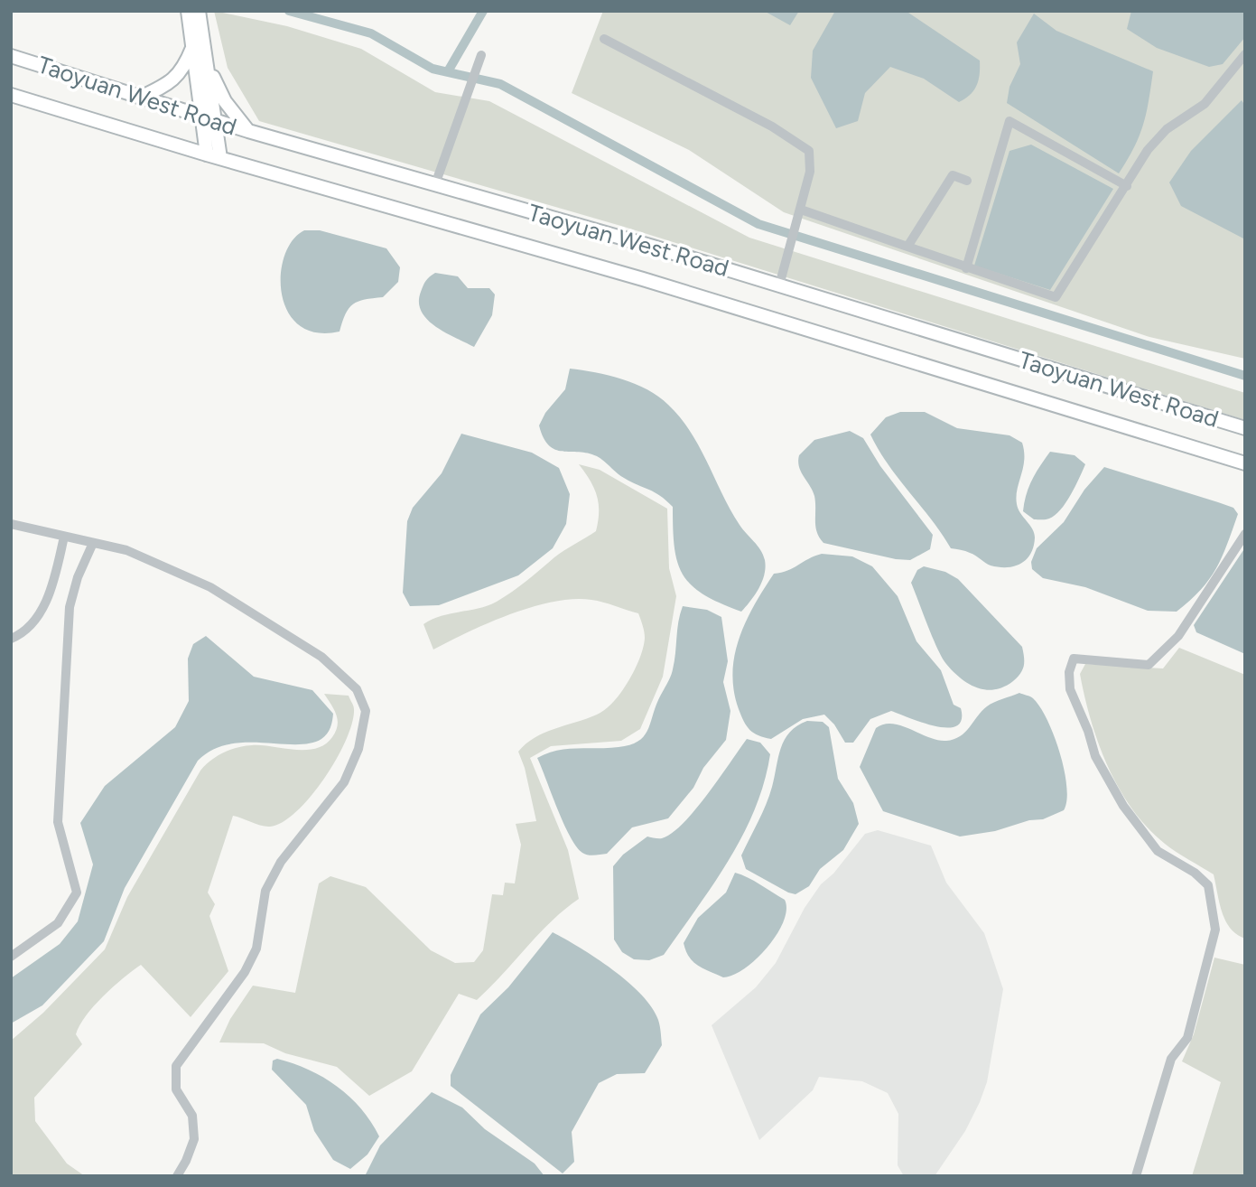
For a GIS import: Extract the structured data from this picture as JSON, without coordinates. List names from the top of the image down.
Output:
{
  "streets": {
    "main road": ["Taoyuan West Road"]
  }
}
